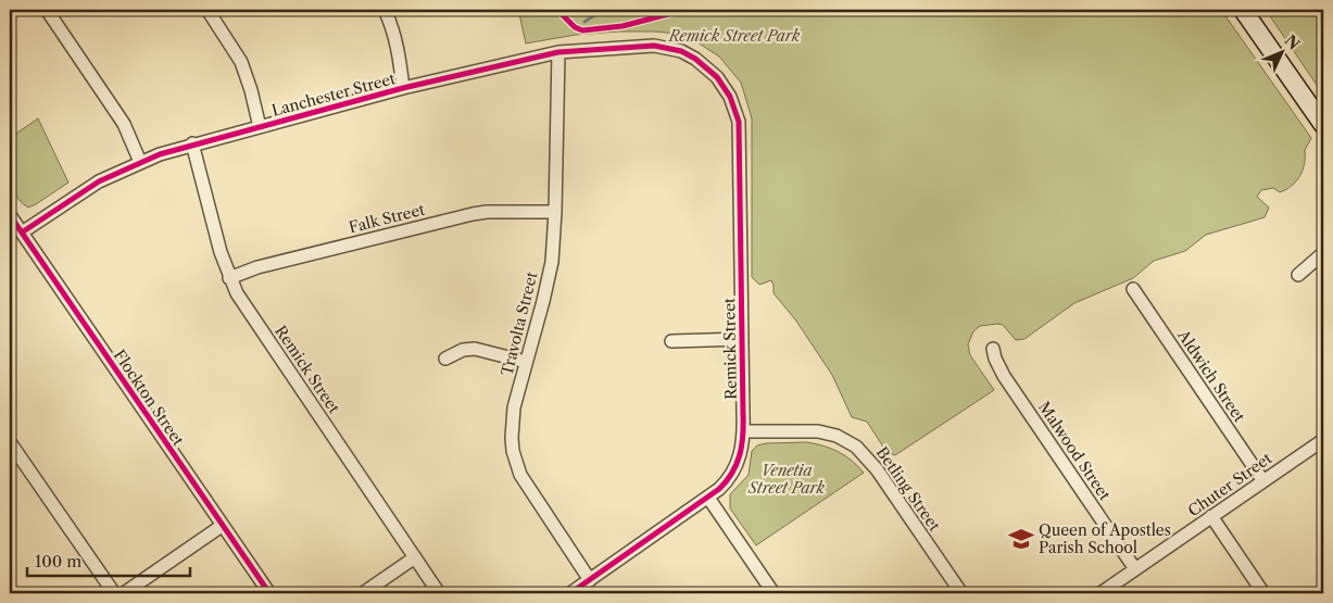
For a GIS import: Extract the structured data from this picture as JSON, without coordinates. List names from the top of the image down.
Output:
{
  "streets": {
    "street": [
      "Lanchester Street",
      "Falk Street",
      "Travolta Street",
      "Remick Street",
      "Aldwich Street",
      "Flockton Street",
      "Malwood Street",
      "Chuter Street",
      "Betling Street"
    ]
  },
  "crossings": [
    ["Lanchester Street", "Travolta Street"],
    ["Lanchester Street", "Remick Street"],
    ["Lanchester Street", "Flockton Street"],
    ["Falk Street", "Travolta Street"],
    ["Falk Street", "Remick Street"],
    ["Travolta Street", "Remick Street"],
    ["Remick Street", "Betling Street"],
    ["Aldwich Street", "Chuter Street"],
    ["Malwood Street", "Chuter Street"]
  ],
  "parks": ["Remick Street Park", "Venetia Street Park"],
  "places": {
    "school or university": ["Queen of Apostles Parish School"]
  },
  "scale_bar": "100 m",
  "north": "top right"
}
